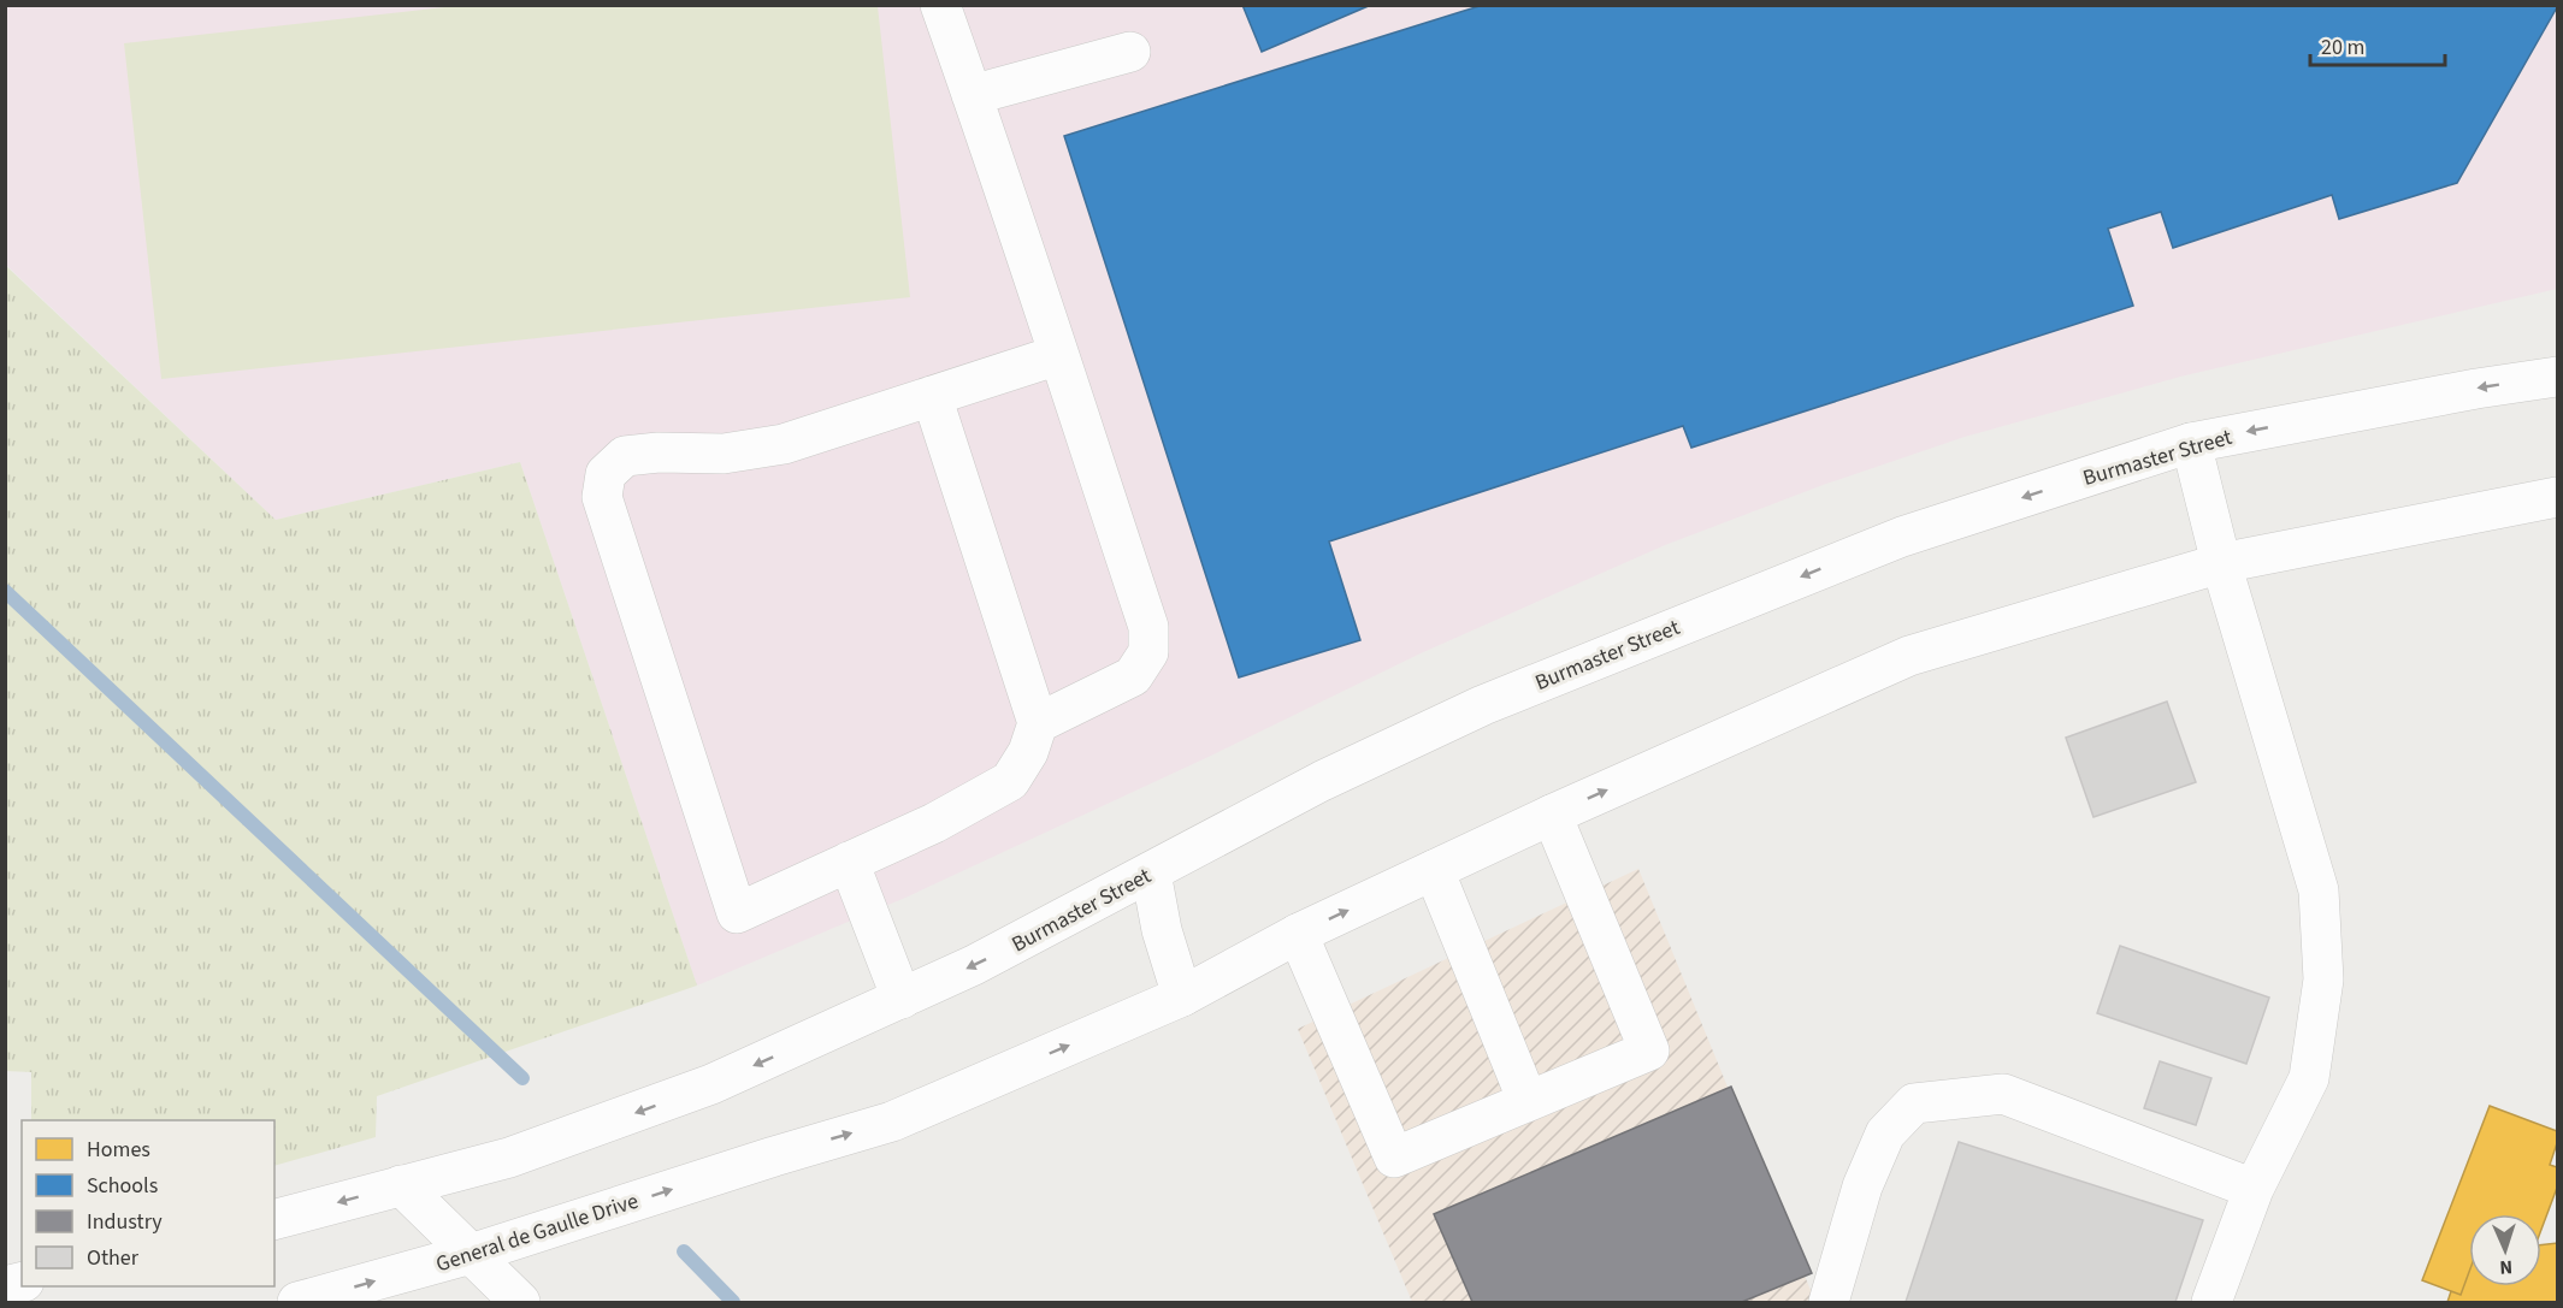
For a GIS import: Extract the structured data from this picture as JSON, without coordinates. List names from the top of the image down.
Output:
{
  "streets": {
    "main road": ["Burmaster Street", "General de Gaulle Drive"]
  },
  "legend": [
    "Homes",
    "Schools",
    "Industry",
    "Other"
  ],
  "scale_bar": "20 m",
  "north": "bottom"
}
